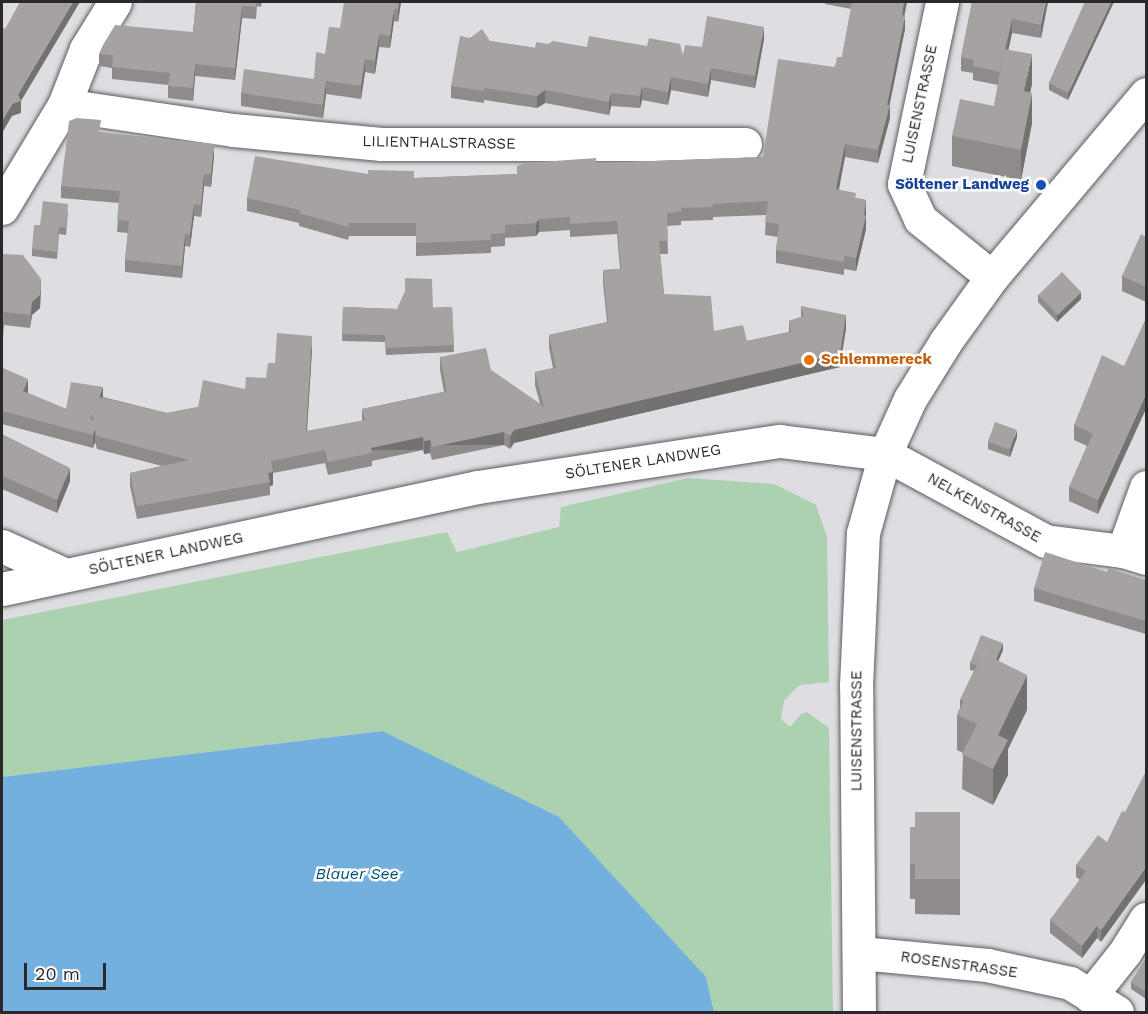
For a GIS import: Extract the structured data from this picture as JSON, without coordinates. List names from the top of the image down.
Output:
{
  "streets": {
    "street": [
      "LUISENSTRASSE",
      "LILIENTHALSTRASSE",
      "SÖLTENER LANDWEG",
      "NELKENSTRASSE",
      "ROSENSTRASSE"
    ]
  },
  "crossings": [
    ["LUISENSTRASSE", "SÖLTENER LANDWEG"],
    ["LUISENSTRASSE", "NELKENSTRASSE"],
    ["LUISENSTRASSE", "ROSENSTRASSE"],
    ["SÖLTENER LANDWEG", "NELKENSTRASSE"]
  ],
  "water": ["Blauer See"],
  "places": ["Söltener Landweg", "Schlemmereck"],
  "scale_bar": "20 m"
}
